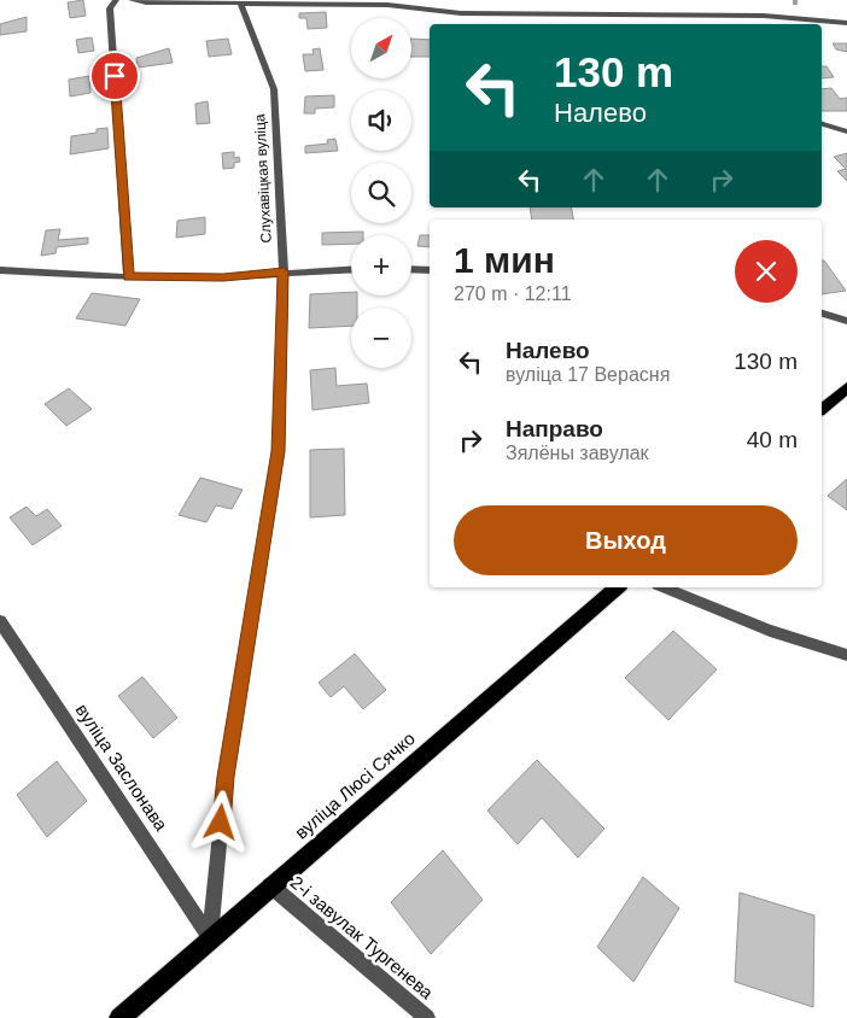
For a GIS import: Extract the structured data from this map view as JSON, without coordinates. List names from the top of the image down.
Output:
{
  "streets": {
    "main road": ["вуліца Люсі Сячко"],
    "street": ["Слухавіцкая вуліца", "вуліца Заслонава", "2-і завулак Тургенева"]
  },
  "crossings": [
    ["Слухавіцкая вуліца", "вуліца Заслонава"],
    ["Слухавіцкая вуліца", "вуліца Люсі Сячко"],
    ["вуліца Заслонава", "вуліца Люсі Сячко"],
    ["вуліца Люсі Сячко", "2-і завулак Тургенева"]
  ],
  "north": "top right",
  "page": {
    "map_buttons": ["+", "−"],
    "turn": ["130 m", "Налево"],
    "heading": ["1 мин", "270 m · 12:11"],
    "list": [
      {
        "name": "Налево",
        "note": "вуліца 17 Верасня",
        "value": "130 m"
      },
      {
        "name": "Направо",
        "note": "Зялёны завулак",
        "value": "40 m"
      }
    ],
    "buttons": "Выход"
  }
}
